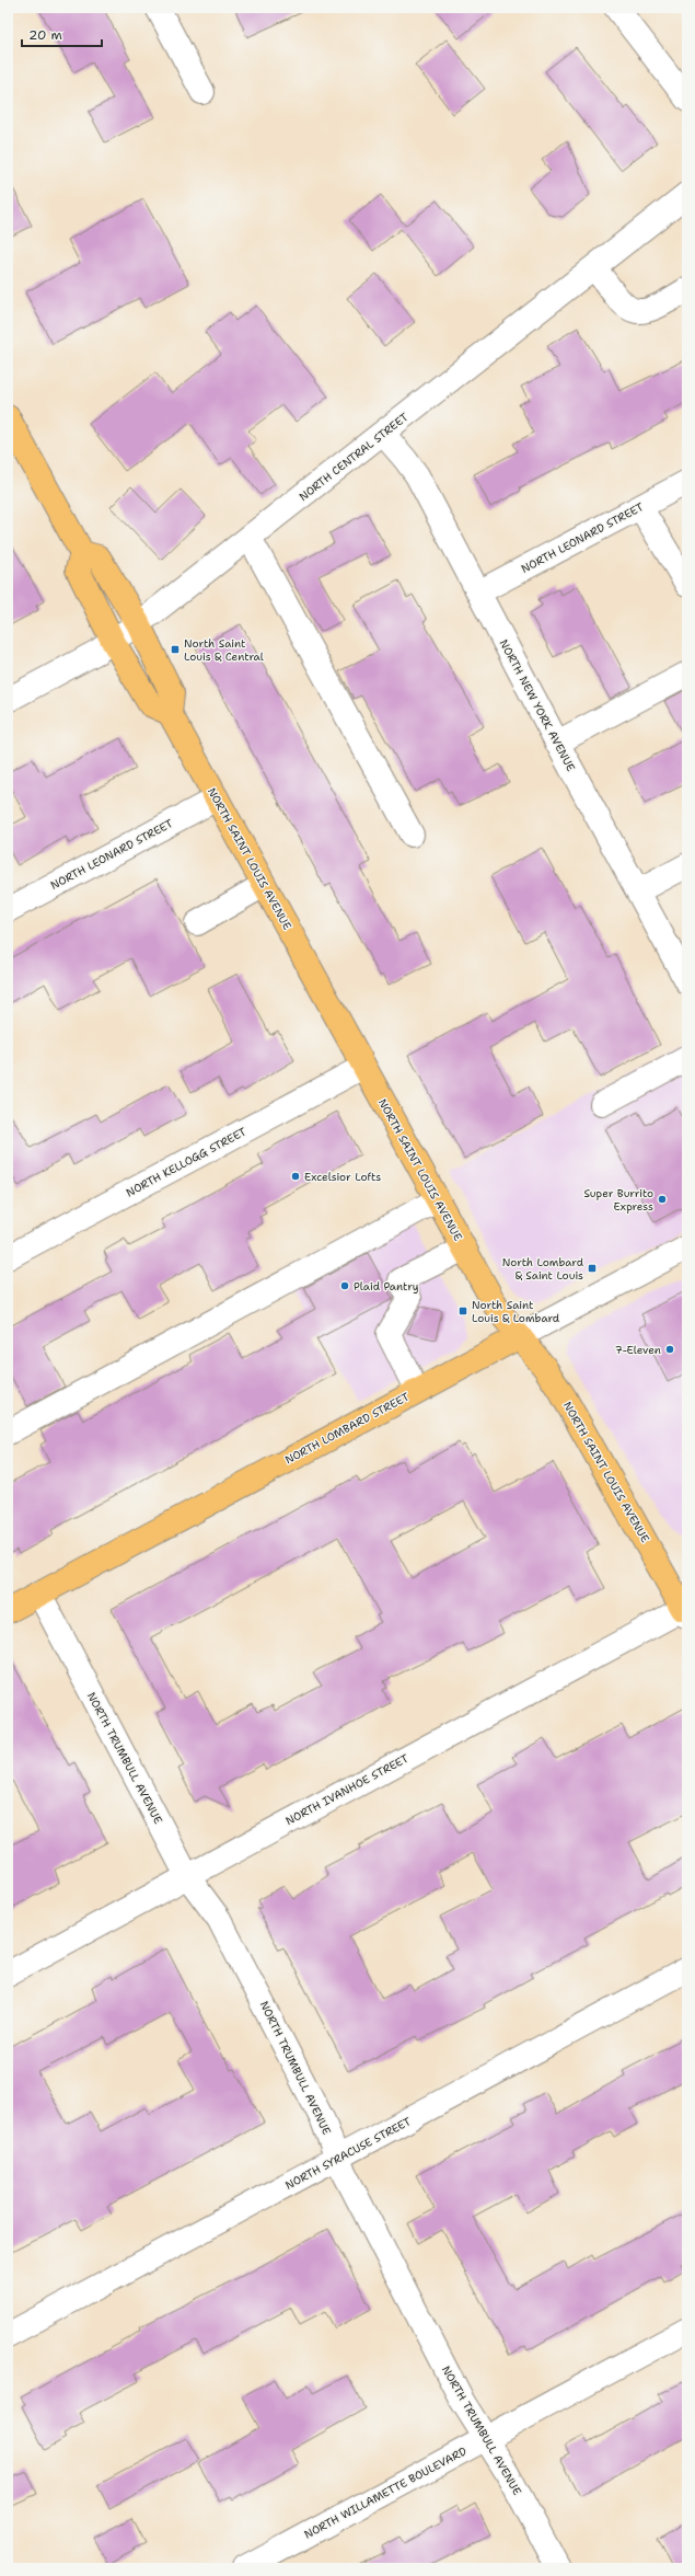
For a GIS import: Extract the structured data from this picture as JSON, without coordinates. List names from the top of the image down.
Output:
{
  "streets": {
    "main road": ["NORTH SAINT LOUIS AVENUE", "NORTH LOMBARD STREET"],
    "street": [
      "NORTH CENTRAL STREET",
      "NORTH LEONARD STREET",
      "NORTH NEW YORK AVENUE",
      "NORTH KELLOGG STREET",
      "NORTH TRUMBULL AVENUE",
      "NORTH IVANHOE STREET",
      "NORTH SYRACUSE STREET",
      "NORTH WILLAMETTE BOULEVARD"
    ]
  },
  "crossings": [
    ["NORTH CENTRAL STREET", "NORTH NEW YORK AVENUE"],
    ["NORTH LEONARD STREET", "NORTH NEW YORK AVENUE"],
    ["NORTH LEONARD STREET", "NORTH SAINT LOUIS AVENUE"],
    ["NORTH SAINT LOUIS AVENUE", "NORTH KELLOGG STREET"],
    ["NORTH SAINT LOUIS AVENUE", "NORTH LOMBARD STREET"],
    ["NORTH SAINT LOUIS AVENUE", "NORTH IVANHOE STREET"],
    ["NORTH LOMBARD STREET", "NORTH TRUMBULL AVENUE"],
    ["NORTH TRUMBULL AVENUE", "NORTH IVANHOE STREET"],
    ["NORTH TRUMBULL AVENUE", "NORTH SYRACUSE STREET"],
    ["NORTH TRUMBULL AVENUE", "NORTH WILLAMETTE BOULEVARD"]
  ],
  "places": {
    "transit": ["North Saint Louis & Central", "North Lombard & Saint Louis", "North Saint Louis & Lombard"],
    "other": [
      "Excelsior Lofts",
      "Super Burrito Express",
      "Plaid Pantry",
      "7-Eleven"
    ]
  },
  "scale_bar": "20 m"
}
